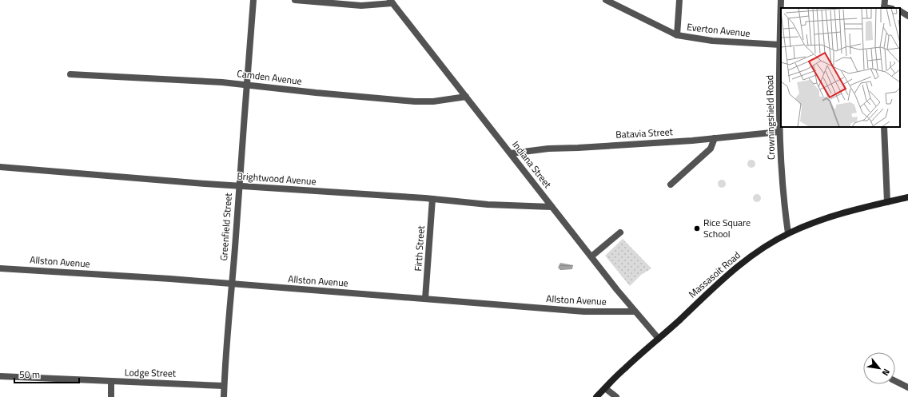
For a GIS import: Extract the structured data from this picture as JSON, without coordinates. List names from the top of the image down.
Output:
{
  "streets": {
    "main road": ["Massasoit Road"],
    "street": [
      "Everton Avenue",
      "Camden Avenue",
      "Crowningshield Road",
      "Batavia Street",
      "Indiana Street",
      "Brightwood Avenue",
      "Greenfield Street",
      "Firth Street",
      "Allston Avenue",
      "Lodge Street"
    ]
  },
  "crossings": [
    ["Everton Avenue", "Crowningshield Road"],
    ["Camden Avenue", "Indiana Street"],
    ["Camden Avenue", "Greenfield Street"],
    ["Crowningshield Road", "Batavia Street"],
    ["Crowningshield Road", "Massasoit Road"],
    ["Batavia Street", "Indiana Street"],
    ["Indiana Street", "Brightwood Avenue"],
    ["Indiana Street", "Allston Avenue"],
    ["Indiana Street", "Massasoit Road"],
    ["Brightwood Avenue", "Greenfield Street"],
    ["Brightwood Avenue", "Firth Street"],
    ["Greenfield Street", "Allston Avenue"],
    ["Greenfield Street", "Lodge Street"],
    ["Firth Street", "Allston Avenue"]
  ],
  "places": ["Rice Square School"],
  "scale_bar": "50 m",
  "north": "bottom right"
}
